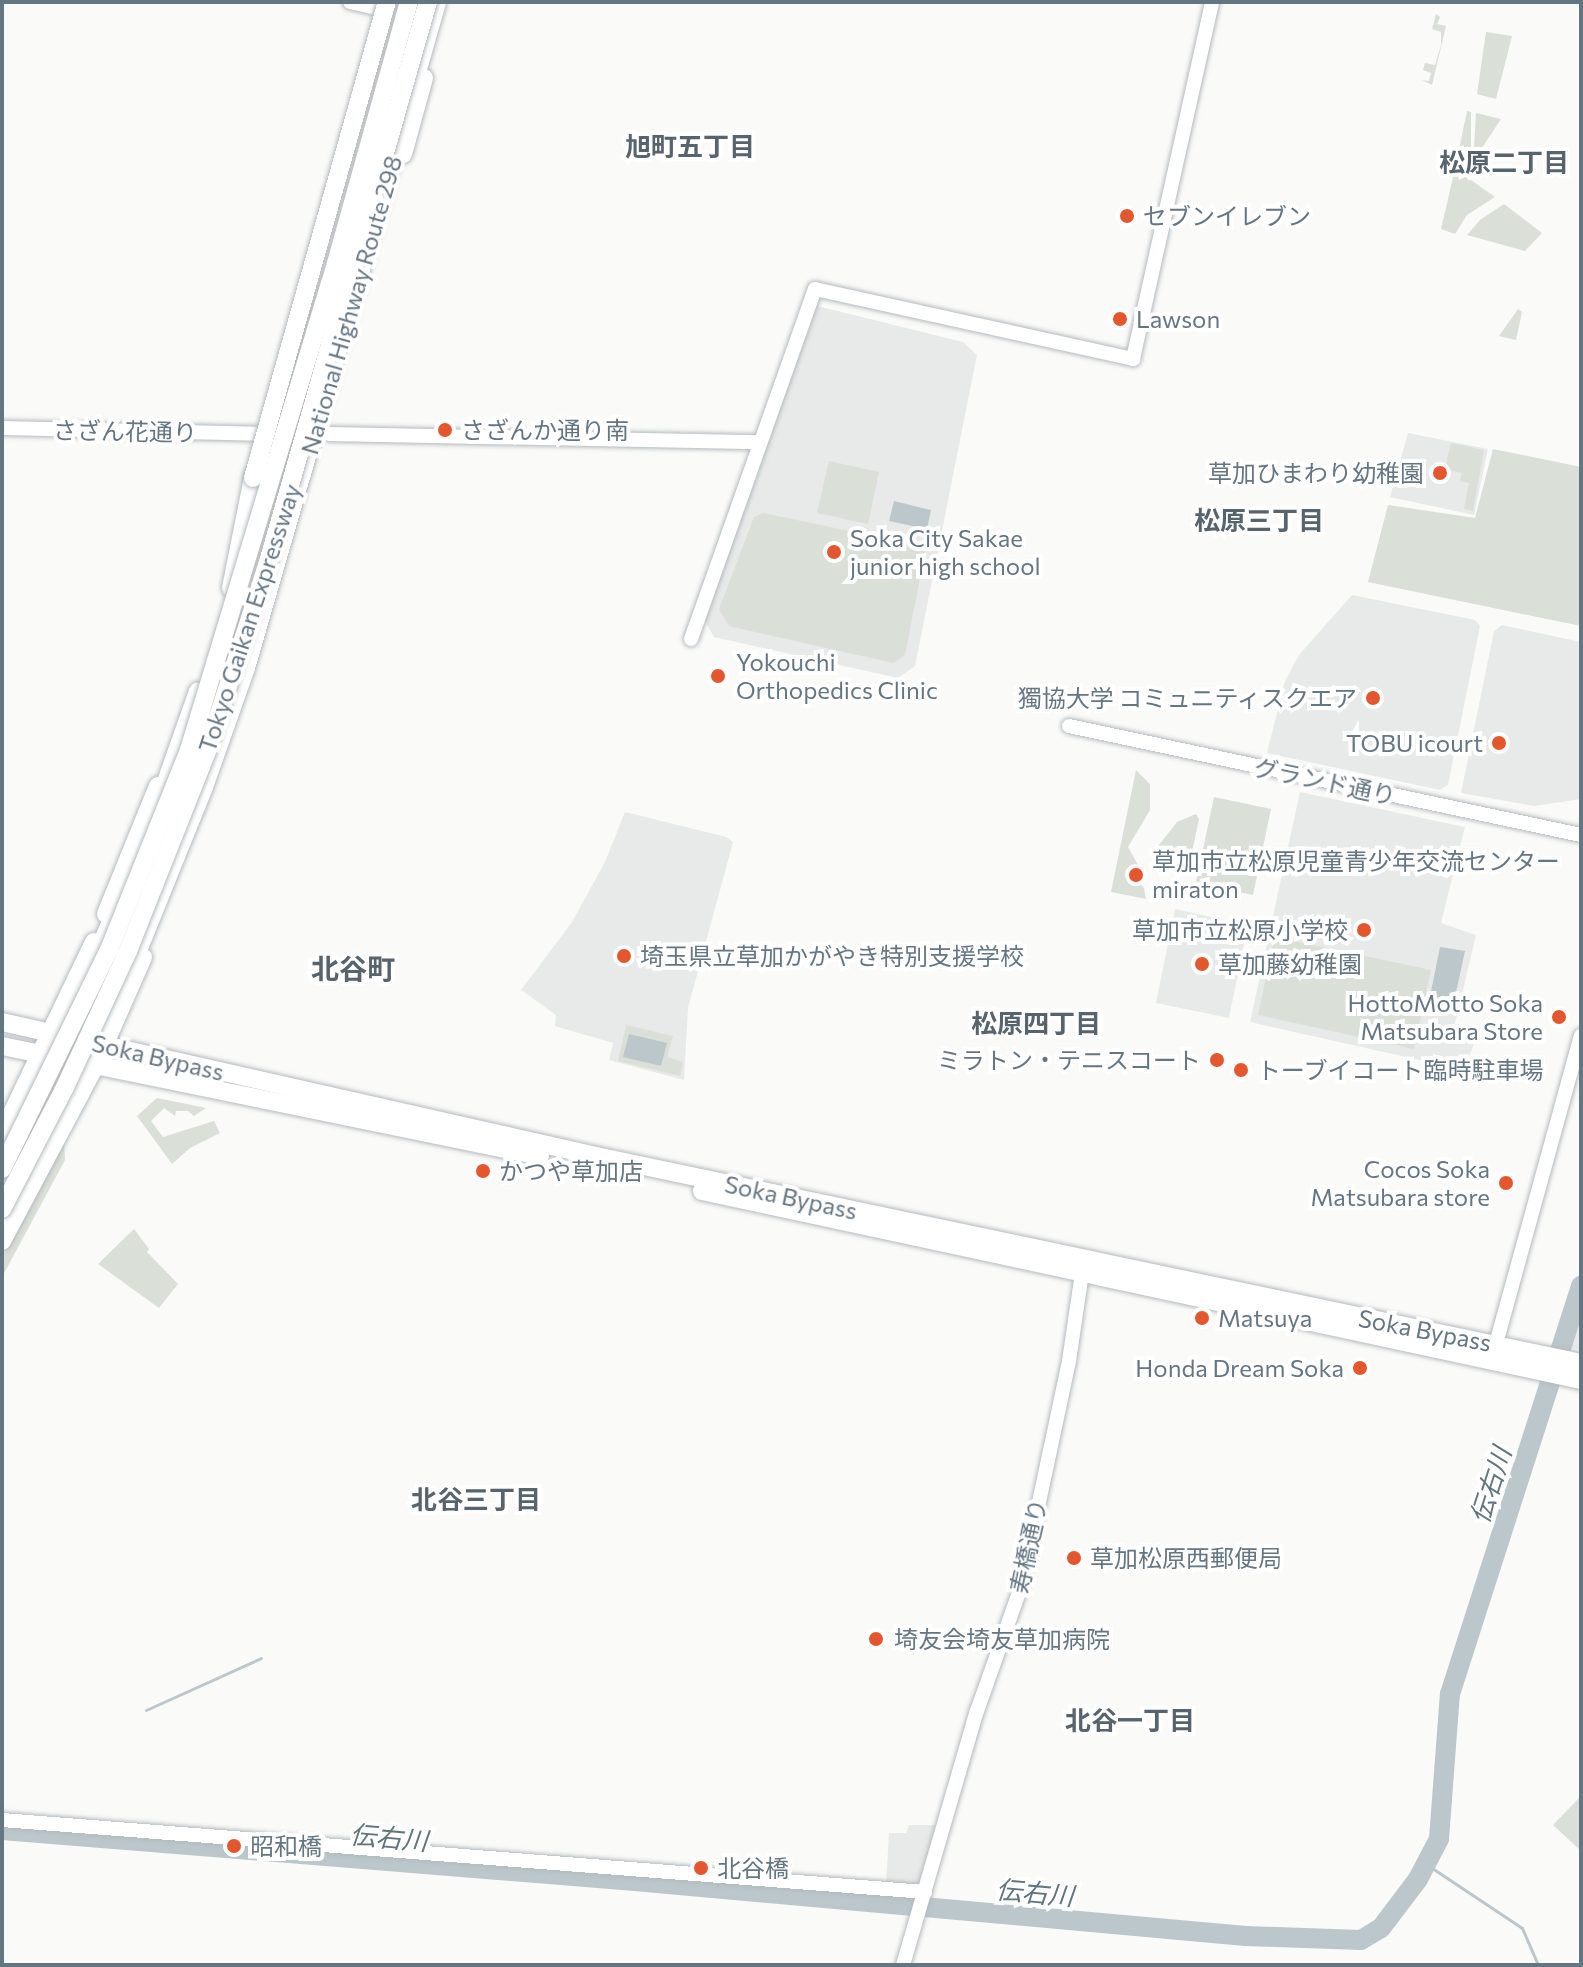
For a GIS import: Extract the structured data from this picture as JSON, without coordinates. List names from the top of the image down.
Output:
{
  "streets": {
    "highway": ["National Highway Route 298", "Tokyo Gaikan Expressway", "Soka Bypass"],
    "street": ["さざん花通り", "グランド通り", "寿橋通り"]
  },
  "crossings": [
    ["National Highway Route 298", "Tokyo Gaikan Expressway"],
    ["Soka Bypass", "寿橋通り"]
  ],
  "districts": [
    "旭町五丁目",
    "松原二丁目",
    "松原三丁目",
    "北谷町",
    "松原四丁目",
    "北谷三丁目",
    "北谷一丁目"
  ],
  "water": ["伝右川"],
  "places": [
    "セブンイレブン",
    "Lawson",
    "さざんか通り南",
    "草加ひまわり幼稚園",
    "Soka City Sakae junior high school",
    "Yokouchi Orthopedics Clinic",
    "獨協大学 コミュニティスクエア",
    "TOBU icourt",
    "草加市立松原児童青少年交流センター miraton",
    "草加市立松原小学校",
    "埼玉県立草加かがやき特別支援学校",
    "草加藤幼稚園",
    "HottoMotto Soka Matsubara Store",
    "ミラトン・テニスコート",
    "トーブイコート臨時駐車場",
    "かつや草加店",
    "Cocos Soka Matsubara store",
    "Matsuya",
    "Honda Dream Soka",
    "草加松原西郵便局",
    "埼友会埼友草加病院",
    "昭和橋",
    "北谷橋"
  ]
}
